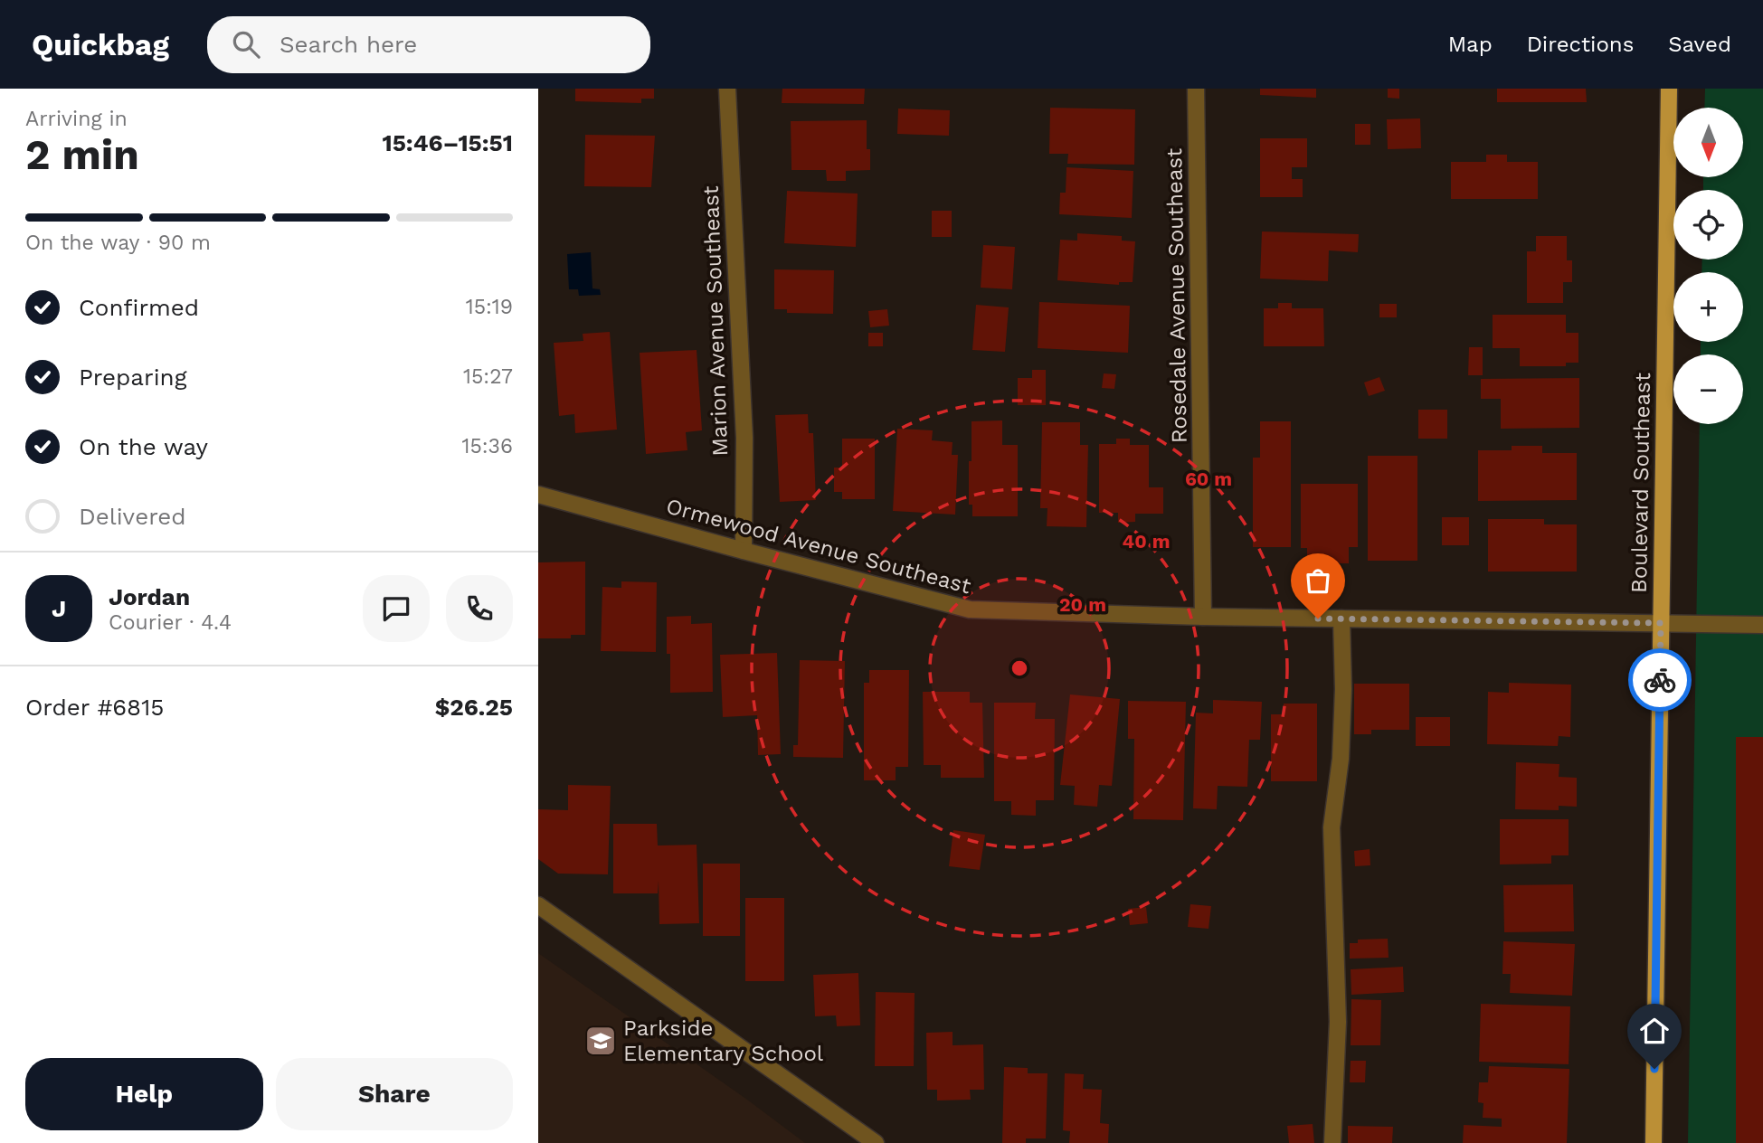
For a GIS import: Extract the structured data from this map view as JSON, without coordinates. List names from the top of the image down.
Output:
{
  "streets": {
    "main road": ["Boulevard Southeast"],
    "street": ["Rosedale Avenue Southeast", "Marion Avenue Southeast", "Ormewood Avenue Southeast"]
  },
  "crossings": [
    ["Rosedale Avenue Southeast", "Ormewood Avenue Southeast"],
    ["Marion Avenue Southeast", "Ormewood Avenue Southeast"],
    ["Boulevard Southeast", "Ormewood Avenue Southeast"]
  ],
  "places": {
    "school or university": ["Parkside Elementary School"]
  },
  "north": "bottom",
  "page": {
    "header": "Quickbag",
    "search": "Search here",
    "nav": ["Map", "Directions", "Saved"],
    "heading": ["2 min", "Arriving in", "15:46–15:51"],
    "panel": [
      "Jordan",
      "Courier · 4.4",
      "Order #6815",
      "$26.25"
    ],
    "map_buttons": ["+", "−"],
    "bar": "On the way · 90 m",
    "list": [
      ["Confirmed", "15:19"],
      ["Preparing", "15:27"],
      ["On the way", "15:36"],
      "Delivered"
    ],
    "round": "J",
    "buttons": ["Help", "Share"]
  },
  "rings": ["60 m", "40 m", "20 m"]
}
